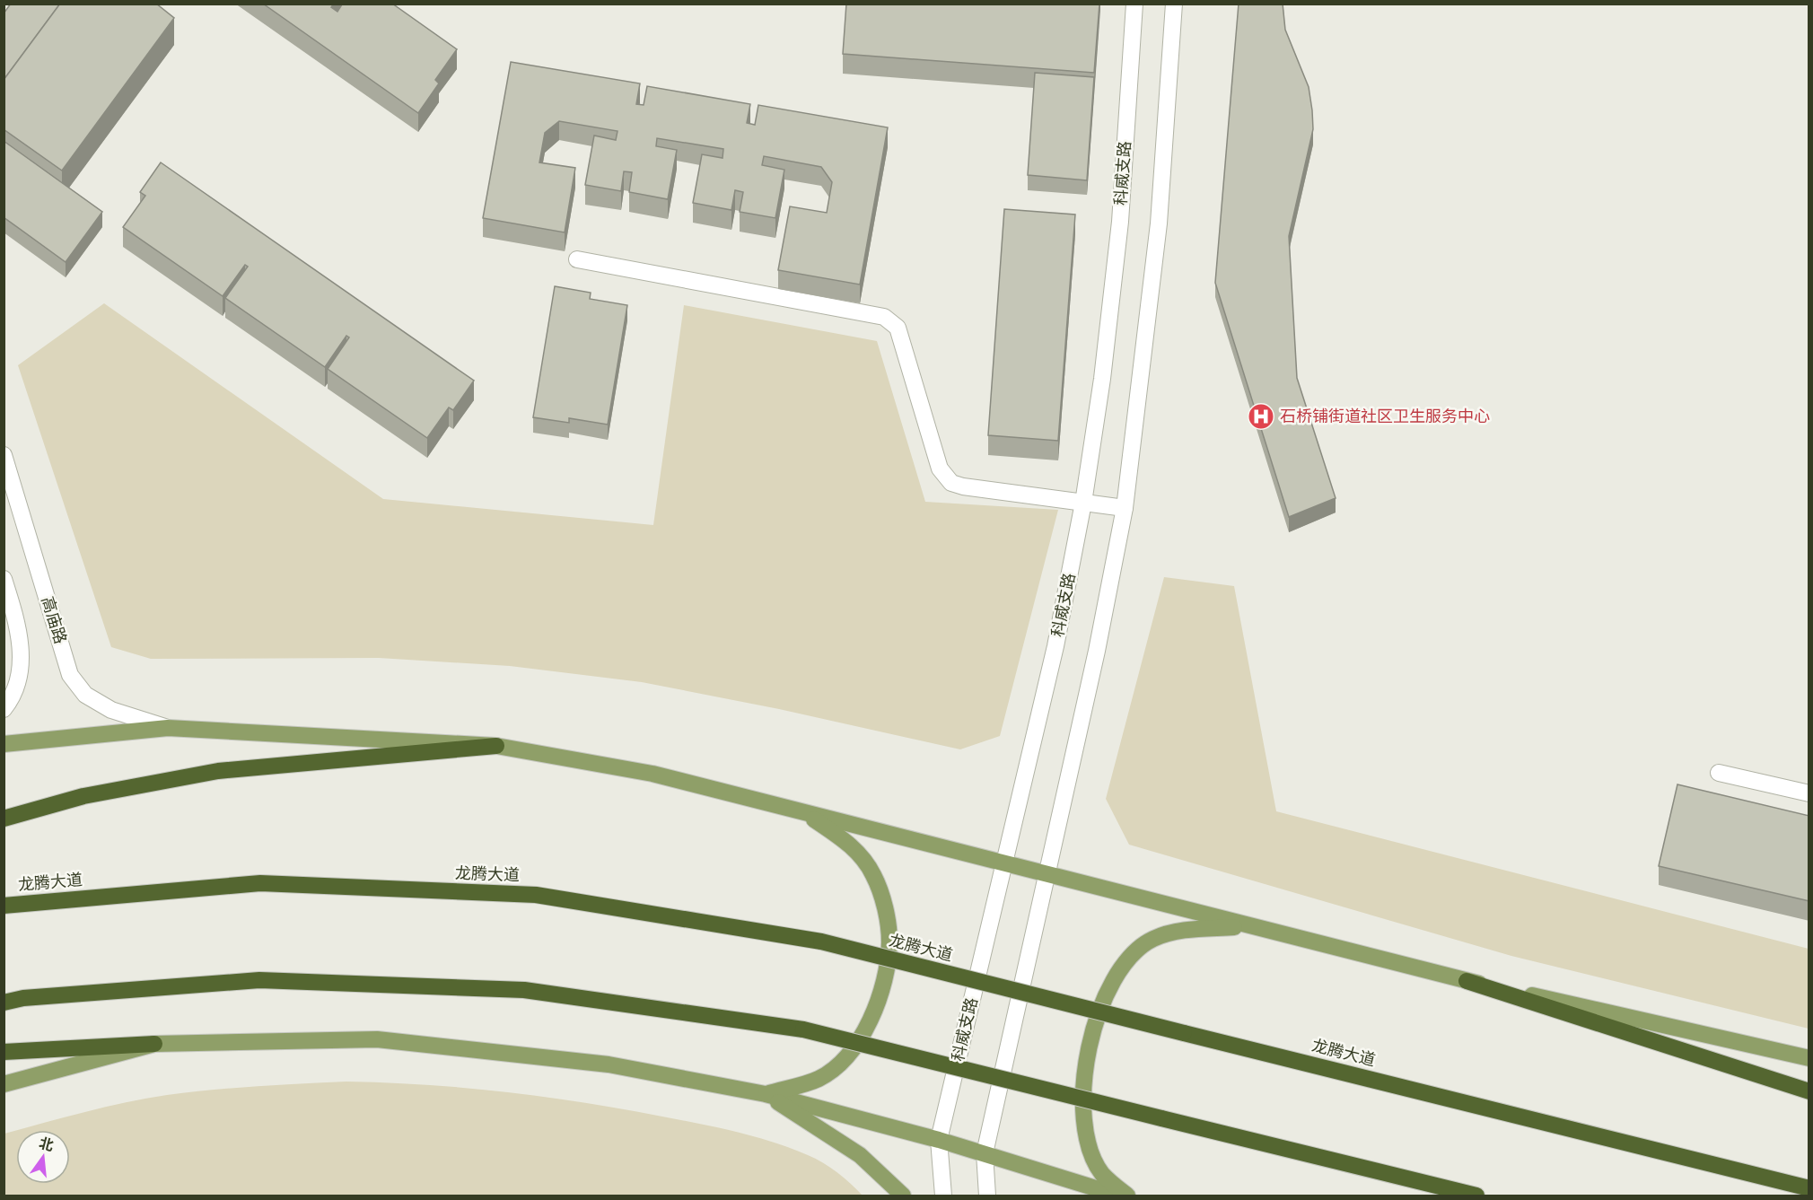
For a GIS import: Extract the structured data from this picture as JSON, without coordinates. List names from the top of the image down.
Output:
{
  "streets": {
    "highway": ["龙腾大道"],
    "street": ["科威支路", "高庙路"]
  },
  "places": {
    "hospital": ["石桥铺街道社区卫生服务中心"]
  },
  "north": "top"
}
